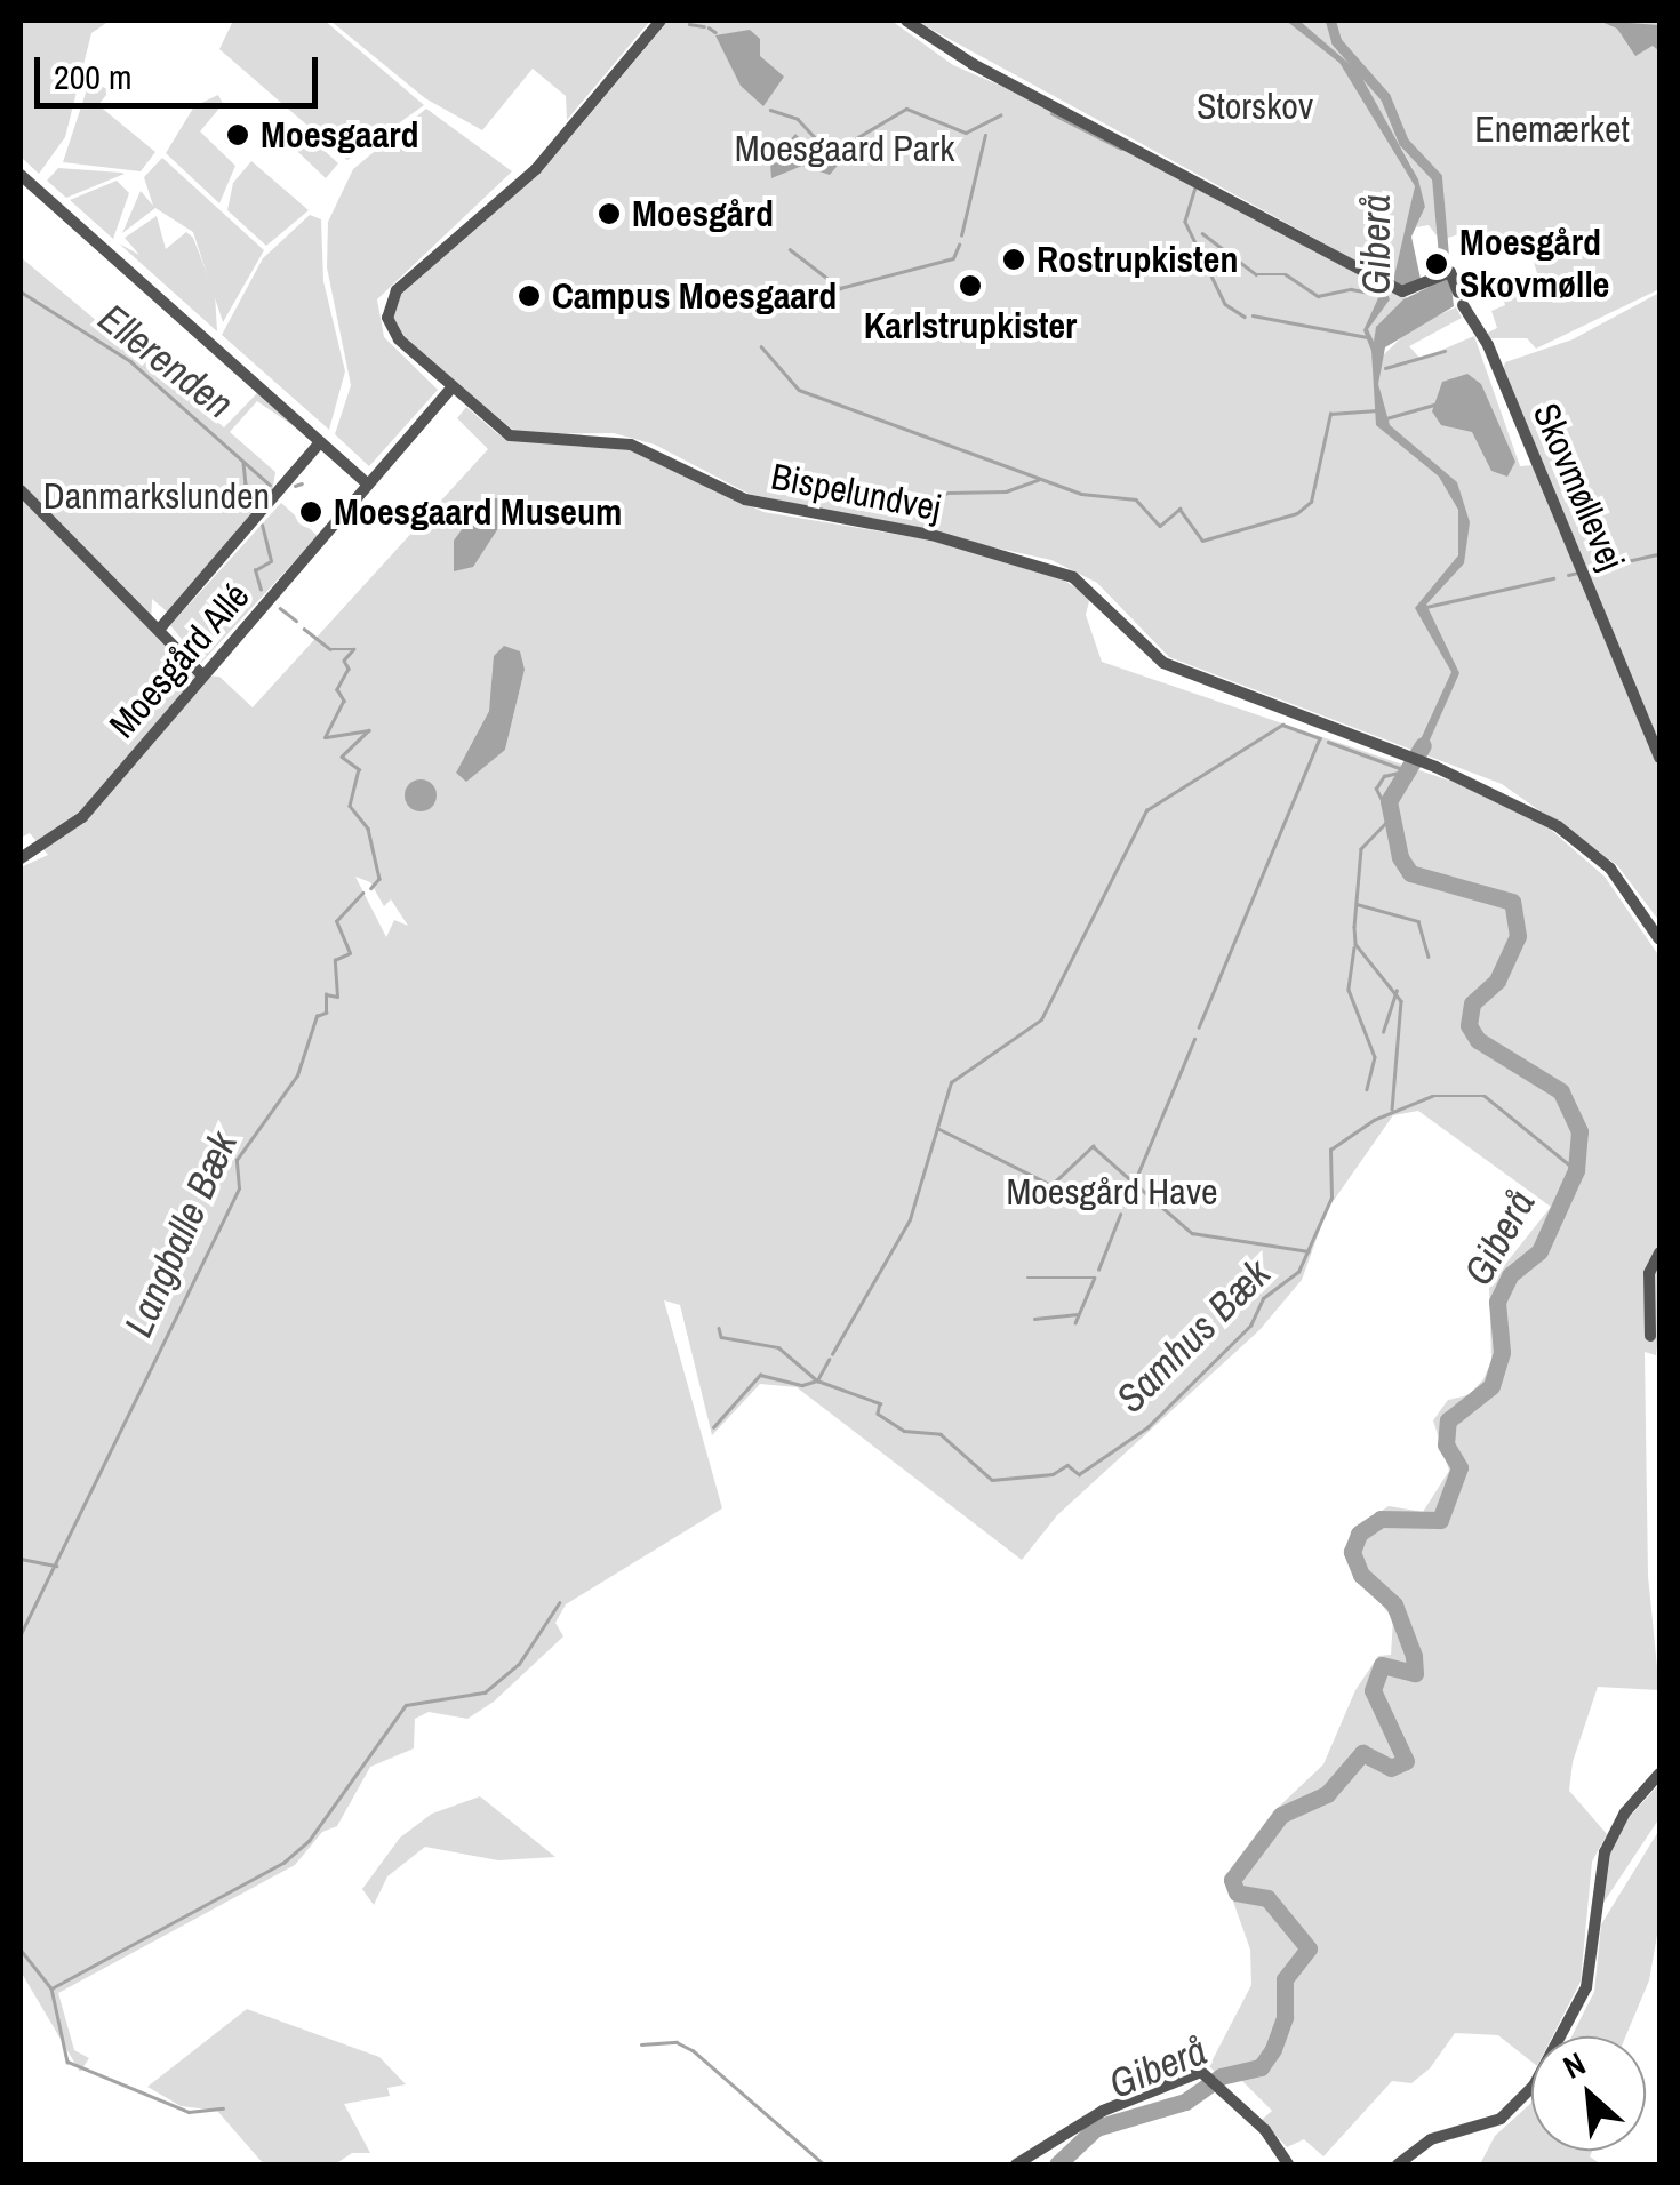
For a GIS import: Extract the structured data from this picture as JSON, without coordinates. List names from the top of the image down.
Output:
{
  "streets": {
    "street": ["Skovmøllevej", "Bispelundvej", "Moesgård Allé"]
  },
  "crossings": [
    ["Bispelundvej", "Moesgård Allé"]
  ],
  "water": [
    "Giberå",
    "Ellerenden",
    "Langballe Bæk",
    "Samhus Bæk"
  ],
  "parks": [
    "Storskov",
    "Enemærket",
    "Moesgaard Park",
    "Danmarkslunden",
    "Moesgård Have"
  ],
  "places": [
    "Moesgaard",
    "Moesgård",
    "Rostrupkisten",
    "Moesgård Skovmølle",
    "Karlstrupkister",
    "Campus Moesgaard",
    "Moesgaard Museum"
  ],
  "scale_bar": "200 m",
  "north": "top left"
}
